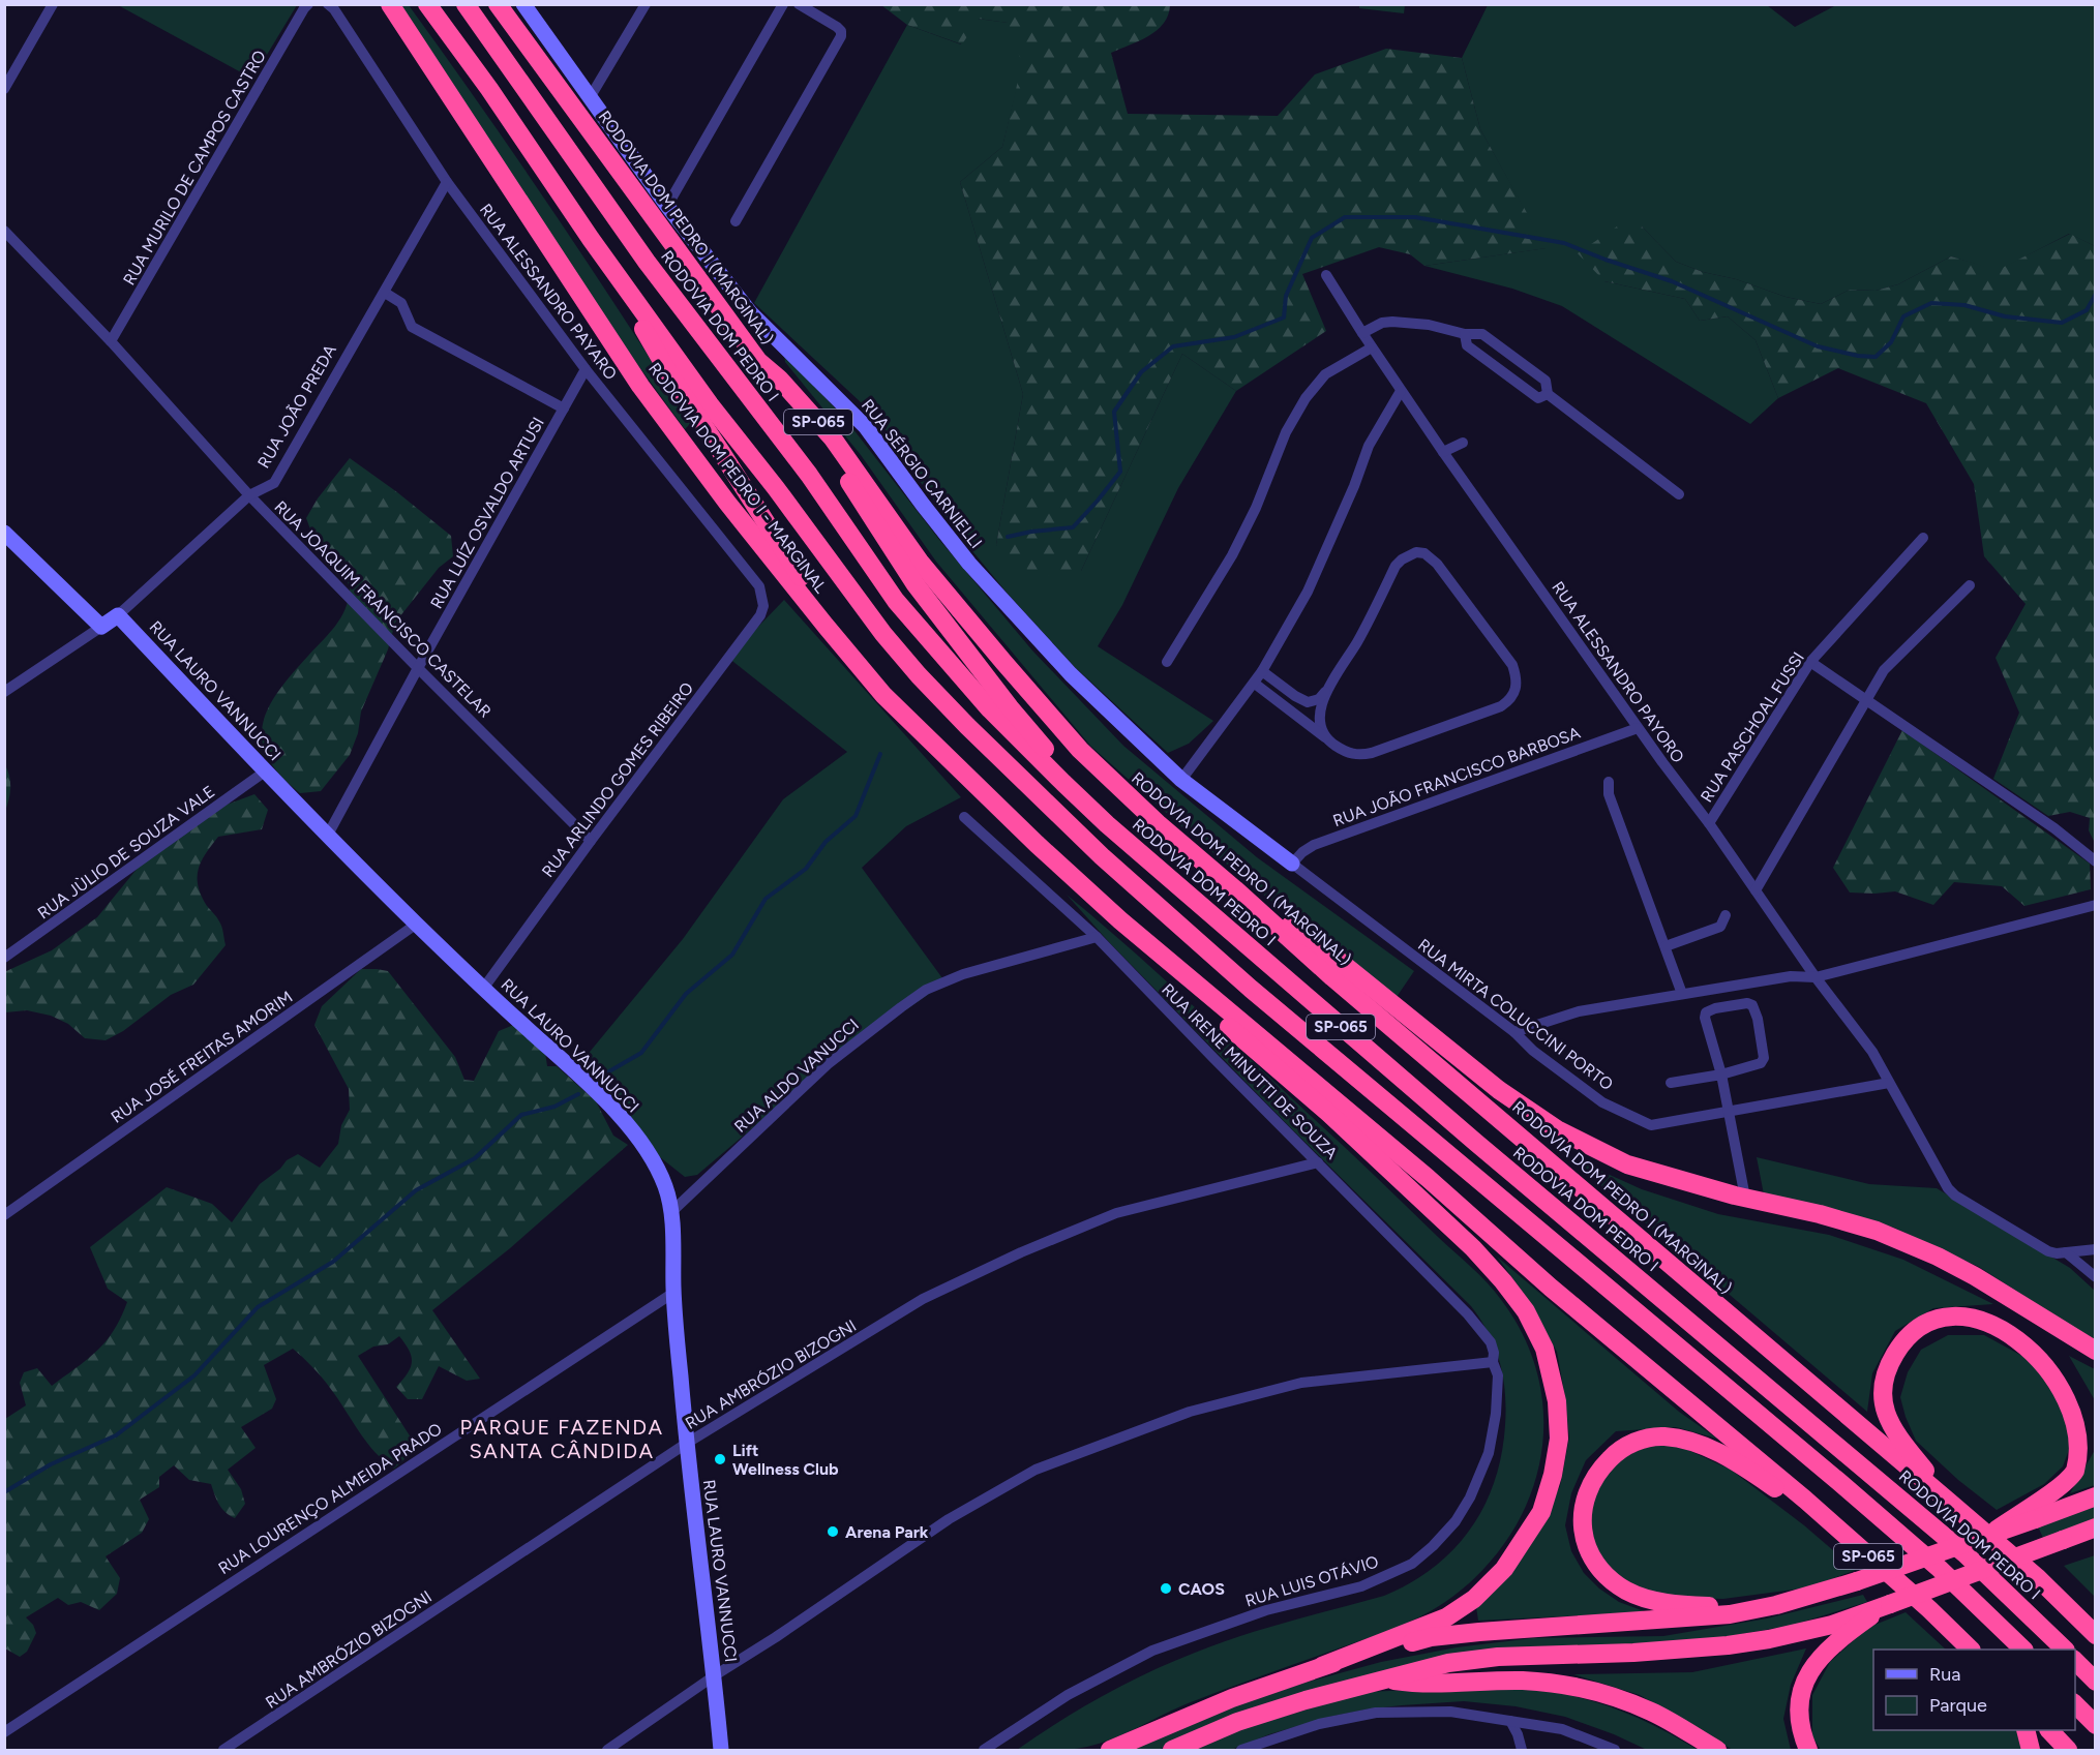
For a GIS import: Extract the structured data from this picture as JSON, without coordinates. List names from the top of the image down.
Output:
{
  "streets": {
    "highway": [
      "RODOVIA DOM PEDRO I (MARGINAL)",
      "RODOVIA DOM PEDRO I",
      "SP-065",
      "RODOVIA DOM PEDRO I - MARGINAL"
    ],
    "street": [
      "RUA MURILO DE CAMPOS CASTRO",
      "RUA ALESSANDRO PAYARO",
      "RUA JOÃO PREDA",
      "RUA SÉRGIO CARNIELLI",
      "RUA LUÍZ OSVALDO ARTUSI",
      "RUA JOAQUIM FRANCISCO CASTELAR",
      "RUA ALESSANDRO PAYORO",
      "RUA LAURO VANNUCCI",
      "RUA PASCHOAL FUSSI",
      "RUA JOÃO FRANCISCO BARBOSA",
      "RUA ARLINDO GOMES RIBEIRO",
      "RUA JÙLIO DE SOUZA VALE",
      "RUA MIRTA COLUCCINI PORTO",
      "RUA JOSÉ FREITAS AMORIM",
      "RUA IRENE MINUTTI DE SOUZA",
      "RUA ALDO VANUCCI",
      "RUA AMBRÓZIO BIZOGNI",
      "RUA LOURENÇO ALMEIDA PRADO",
      "RUA LUIS OTÁVIO"
    ]
  },
  "crossings": [
    ["RUA MURILO DE CAMPOS CASTRO", "RUA JOAQUIM FRANCISCO CASTELAR"],
    ["RUA ALESSANDRO PAYARO", "RUA JOÃO PREDA"],
    ["RUA ALESSANDRO PAYARO", "RUA LUÍZ OSVALDO ARTUSI"],
    ["RUA ALESSANDRO PAYARO", "RUA ARLINDO GOMES RIBEIRO"],
    ["RUA JOÃO PREDA", "RUA JOAQUIM FRANCISCO CASTELAR"],
    ["RUA JOÃO PREDA", "RUA LAURO VANNUCCI"],
    ["SP-065", "RODOVIA DOM PEDRO I - MARGINAL"],
    ["RUA SÉRGIO CARNIELLI", "RUA JOÃO FRANCISCO BARBOSA"],
    ["RUA SÉRGIO CARNIELLI", "RUA MIRTA COLUCCINI PORTO"],
    ["RUA LUÍZ OSVALDO ARTUSI", "RUA JOAQUIM FRANCISCO CASTELAR"],
    ["RUA LUÍZ OSVALDO ARTUSI", "RUA LAURO VANNUCCI"],
    ["RUA JOAQUIM FRANCISCO CASTELAR", "RUA ARLINDO GOMES RIBEIRO"],
    ["RUA ALESSANDRO PAYORO", "RUA PASCHOAL FUSSI"],
    ["RUA ALESSANDRO PAYORO", "RUA JOÃO FRANCISCO BARBOSA"],
    ["RUA ALESSANDRO PAYORO", "RUA MIRTA COLUCCINI PORTO"],
    ["RUA LAURO VANNUCCI", "RUA ARLINDO GOMES RIBEIRO"],
    ["RUA LAURO VANNUCCI", "RUA JÙLIO DE SOUZA VALE"],
    ["RUA LAURO VANNUCCI", "RUA JOSÉ FREITAS AMORIM"],
    ["RUA LAURO VANNUCCI", "RUA ALDO VANUCCI"],
    ["RUA LAURO VANNUCCI", "RUA AMBRÓZIO BIZOGNI"],
    ["RUA LAURO VANNUCCI", "RUA LOURENÇO ALMEIDA PRADO"],
    ["RUA JOÃO FRANCISCO BARBOSA", "RUA MIRTA COLUCCINI PORTO"],
    ["RUA IRENE MINUTTI DE SOUZA", "RUA ALDO VANUCCI"],
    ["RUA IRENE MINUTTI DE SOUZA", "RUA AMBRÓZIO BIZOGNI"],
    ["RUA IRENE MINUTTI DE SOUZA", "RUA LUIS OTÁVIO"]
  ],
  "districts": ["PARQUE FAZENDA SANTA CÂNDIDA"],
  "places": ["Lift Wellness Club", "Arena Park", "CAOS"],
  "legend": ["Rua", "Parque"]
}
